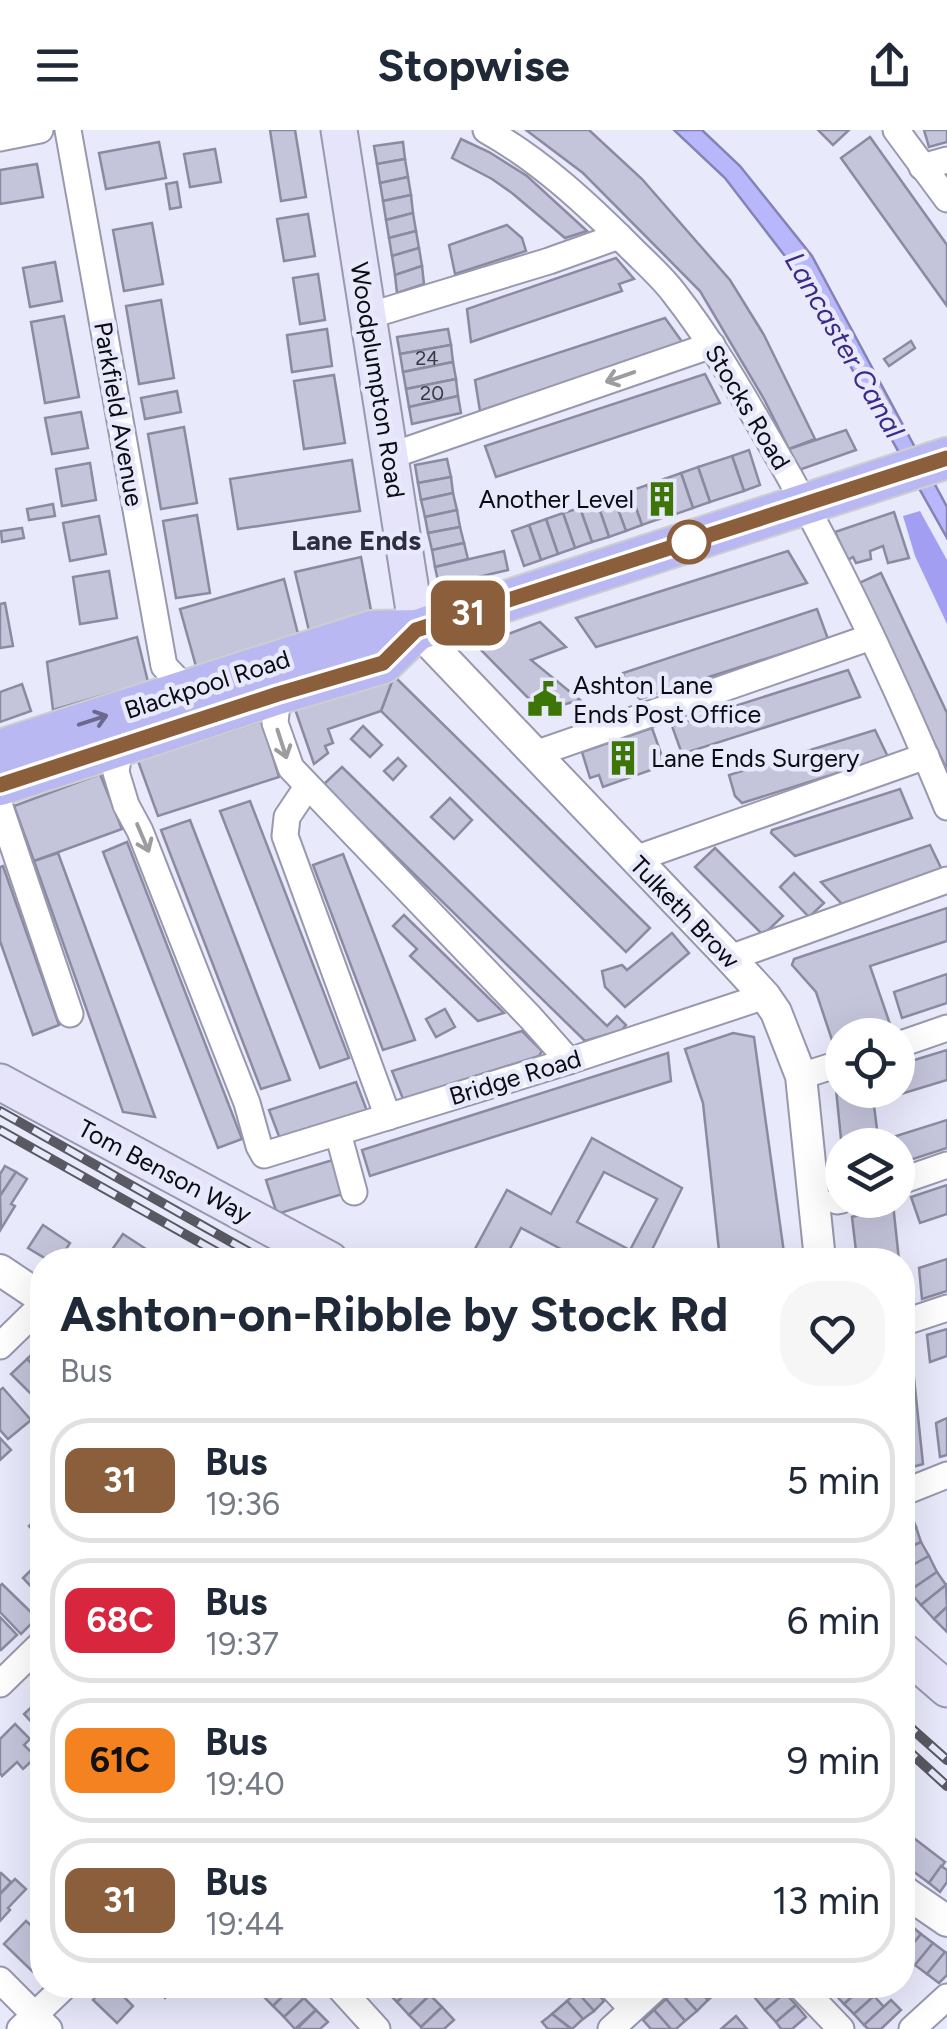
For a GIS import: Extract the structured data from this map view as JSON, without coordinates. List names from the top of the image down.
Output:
{
  "streets": {
    "highway": ["Blackpool Road"],
    "main road": ["Woodplumpton Road", "Tom Benson Way"],
    "street": [
      "Stocks Road",
      "Parkfield Avenue",
      "Tulketh Brow",
      "Bridge Road"
    ]
  },
  "crossings": [
    ["Woodplumpton Road", "Blackpool Road"],
    ["Woodplumpton Road", "Tulketh Brow"],
    ["Stocks Road", "Blackpool Road"],
    ["Parkfield Avenue", "Blackpool Road"],
    ["Blackpool Road", "Tulketh Brow"],
    ["Blackpool Road", "Bridge Road"],
    ["Tulketh Brow", "Bridge Road"]
  ],
  "districts": ["Lane Ends"],
  "water": ["Lancaster Canal"],
  "places": {
    "building": ["Another Level", "Lane Ends Surgery"],
    "public building": ["Ashton Lane Ends Post Office"]
  },
  "lines": ["bus line 31"],
  "house_numbers": ["24", "20"],
  "page": {
    "header": "Stopwise",
    "on_map": "31",
    "heading": ["Ashton-on-Ribble by Stock Rd", "Bus"],
    "list": [
      {
        "mark": "31",
        "name": "Bus",
        "note": "19:36",
        "value": "5 min"
      },
      {
        "mark": "68C",
        "name": "Bus",
        "note": "19:37",
        "value": "6 min"
      },
      {
        "mark": "61C",
        "name": "Bus",
        "note": "19:40",
        "value": "9 min"
      },
      {
        "mark": "31",
        "name": "Bus",
        "note": "19:44",
        "value": "13 min"
      }
    ]
  }
}
